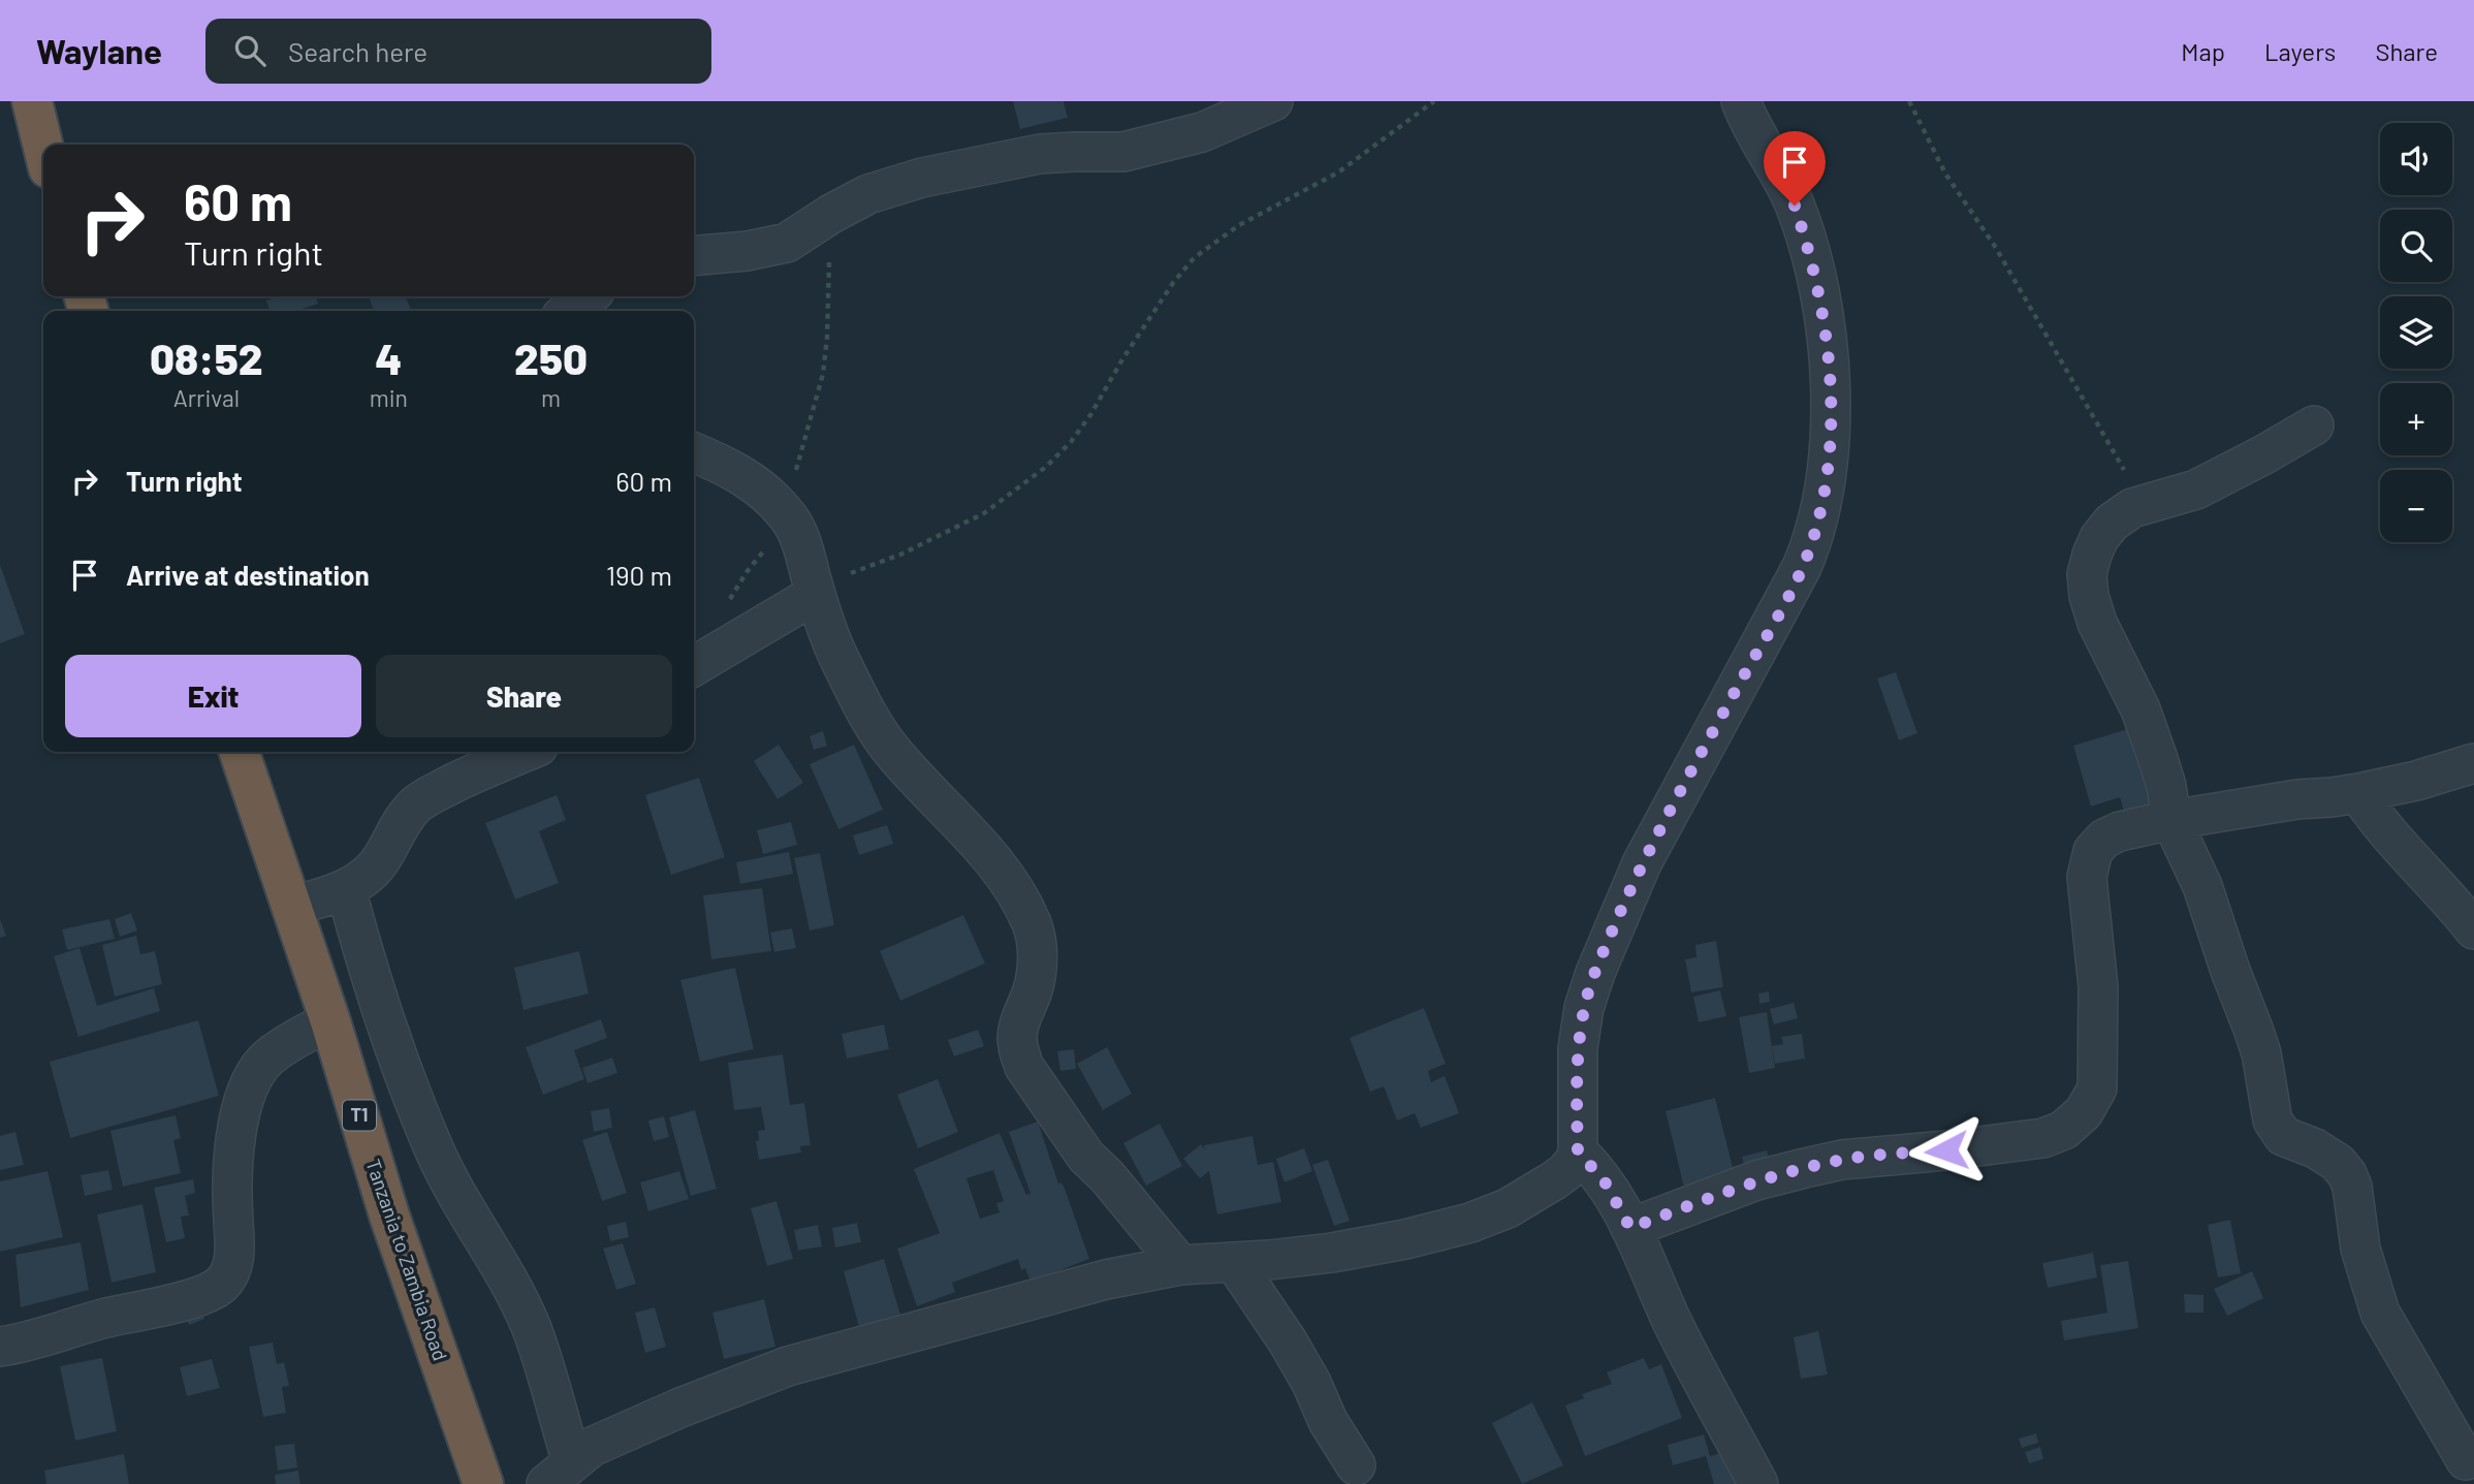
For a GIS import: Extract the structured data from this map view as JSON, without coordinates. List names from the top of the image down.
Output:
{
  "streets": {
    "highway": ["T1", "Tanzania to Zambia Road"]
  },
  "page": {
    "header": "Waylane",
    "search": "Search here",
    "nav": ["Map", "Layers", "Share"],
    "map_buttons": ["+", "−"],
    "turn": ["60 m", "Turn right"],
    "eta": [
      "08:52",
      "Arrival",
      "4",
      "min",
      "250",
      "m"
    ],
    "list": [
      {
        "name": "Turn right",
        "value": "60 m"
      },
      {
        "name": "Arrive at destination",
        "value": "190 m"
      }
    ],
    "buttons": ["Exit", "Share"]
  }
}
